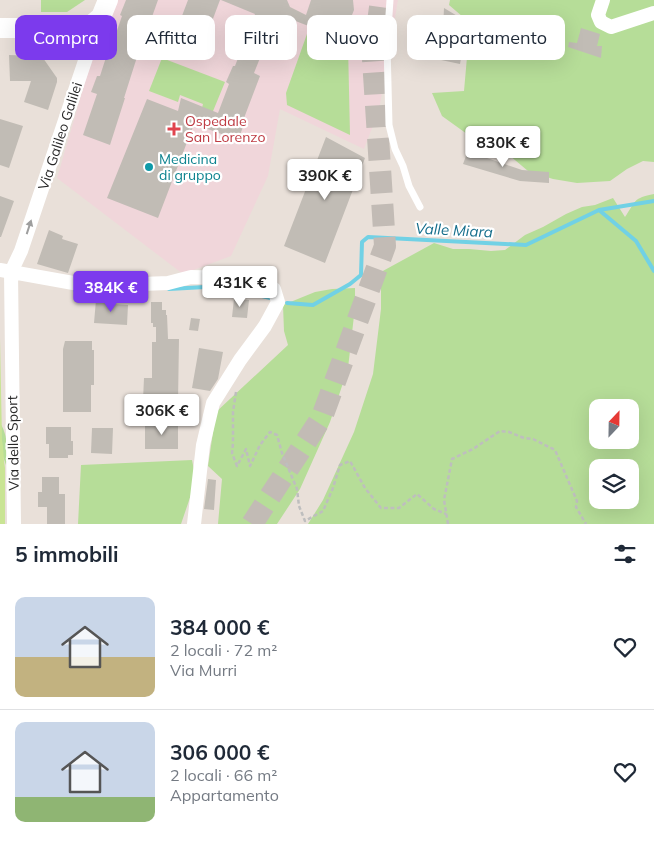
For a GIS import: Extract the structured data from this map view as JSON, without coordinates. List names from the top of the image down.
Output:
{
  "streets": {
    "street": ["Via Galileo Galilei", "Via dello Sport"]
  },
  "crossings": [
    ["Via Galileo Galilei", "Via dello Sport"]
  ],
  "one_way": ["Via Galileo Galilei"],
  "water": ["Valle Miara"],
  "places": {
    "health": ["Ospedale San Lorenzo"],
    "other": ["Medicina di gruppo"]
  },
  "north": "top",
  "page": {
    "chip": [
      "Compra",
      "Affitta",
      "Filtri",
      "Nuovo",
      "Appartamento"
    ],
    "price": [
      "830K €",
      "390K €",
      "431K €",
      "384K €",
      "306K €"
    ],
    "heading": "5 immobili",
    "list": [
      {
        "name": "384 000 €",
        "note": "2 locali · 72 m² · Via Murri"
      },
      {
        "name": "306 000 €",
        "note": "2 locali · 66 m² · Appartamento"
      }
    ]
  }
}
